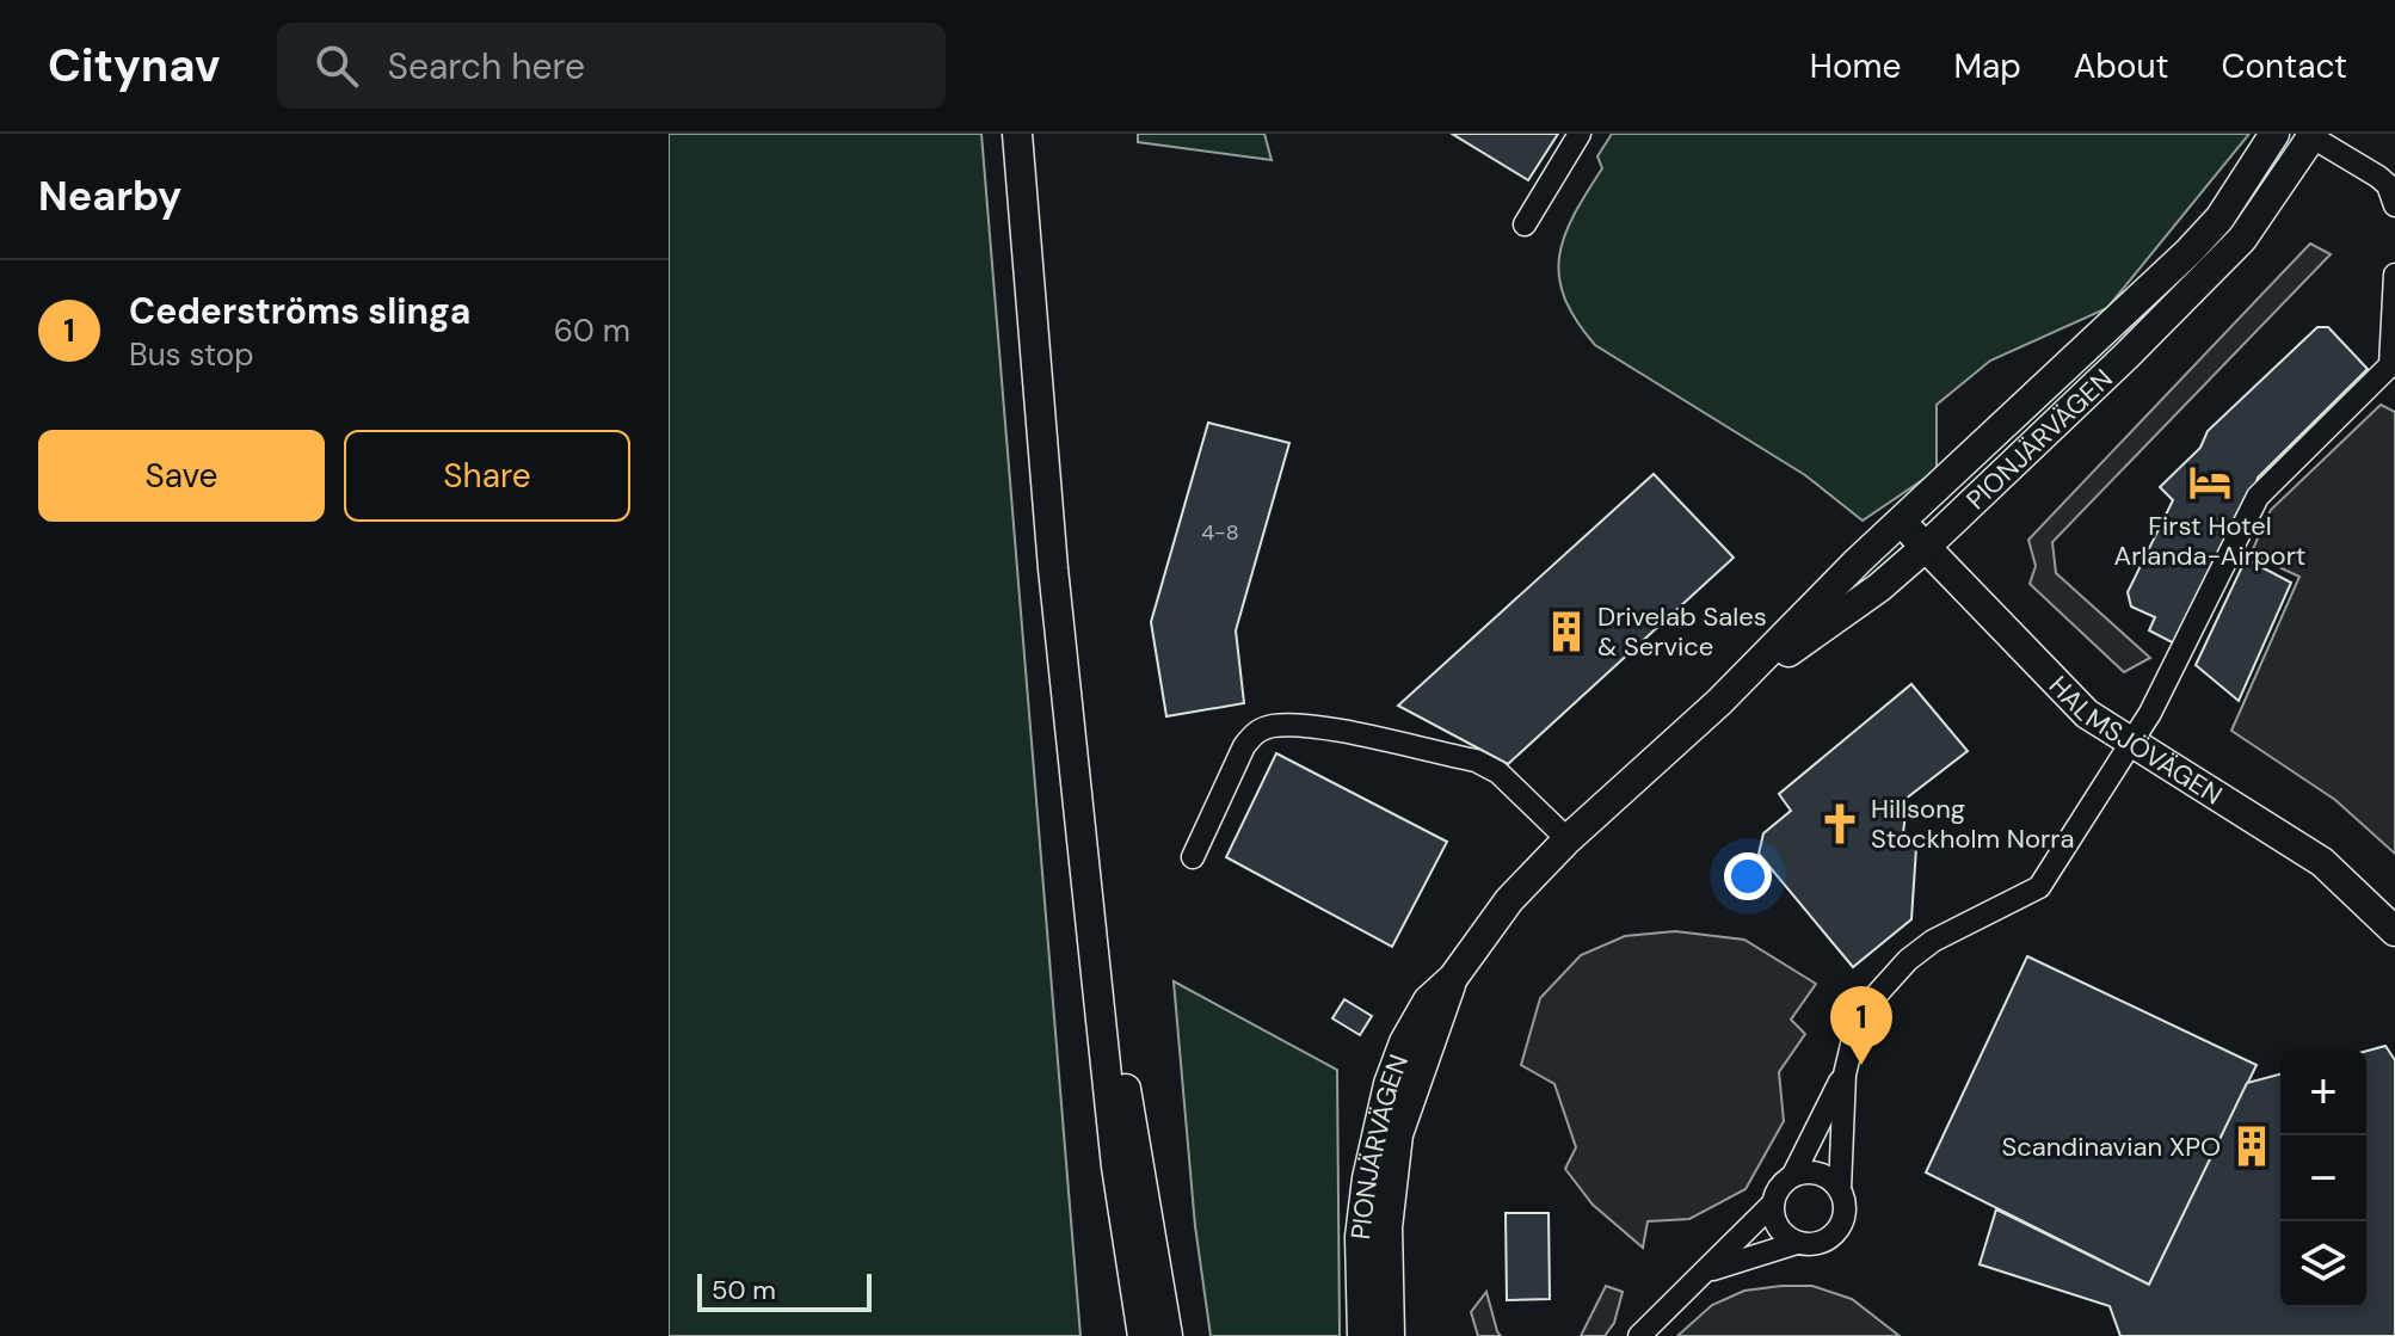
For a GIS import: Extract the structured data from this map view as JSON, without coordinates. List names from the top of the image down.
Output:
{
  "streets": {
    "main road": ["PIONJÄRVÄGEN", "HALMSJÖVÄGEN"]
  },
  "crossings": [
    ["PIONJÄRVÄGEN", "HALMSJÖVÄGEN"]
  ],
  "places": {
    "hotel": ["First Hotel Arlanda-Airport"],
    "building": ["Drivelab Sales & Service", "Scandinavian XPO"],
    "church": ["Hillsong Stockholm Norra"]
  },
  "house_numbers": ["4-8"],
  "scale_bar": "50 m",
  "page": {
    "header": "Citynav",
    "search": "Search here",
    "nav": [
      "Home",
      "Map",
      "About",
      "Contact"
    ],
    "heading": "Nearby",
    "list": [
      {
        "mark": "1",
        "name": "Cederströms slinga",
        "note": "Bus stop",
        "value": "60 m"
      }
    ],
    "buttons": ["Save", "Share"],
    "pins": "1",
    "map_buttons": ["+", "−"],
    "scale": "50 m"
  }
}
